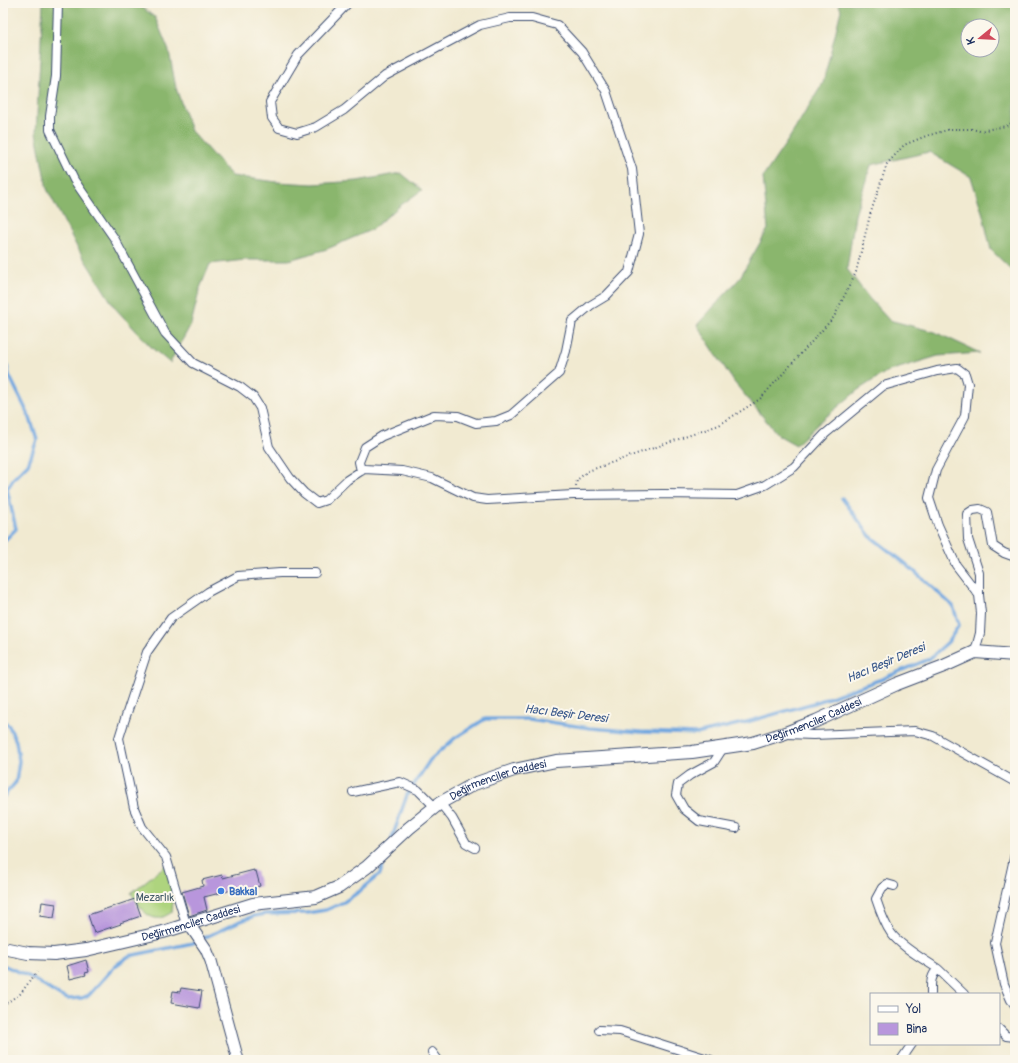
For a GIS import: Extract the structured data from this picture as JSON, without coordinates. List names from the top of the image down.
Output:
{
  "streets": {
    "main road": ["Değirmenciler Caddesi"]
  },
  "water": ["Hacı Beşir Deresi"],
  "parks": ["Mezarlık"],
  "places": ["Bakkal"],
  "legend": ["Yol", "Bina"],
  "north": "left"
}
